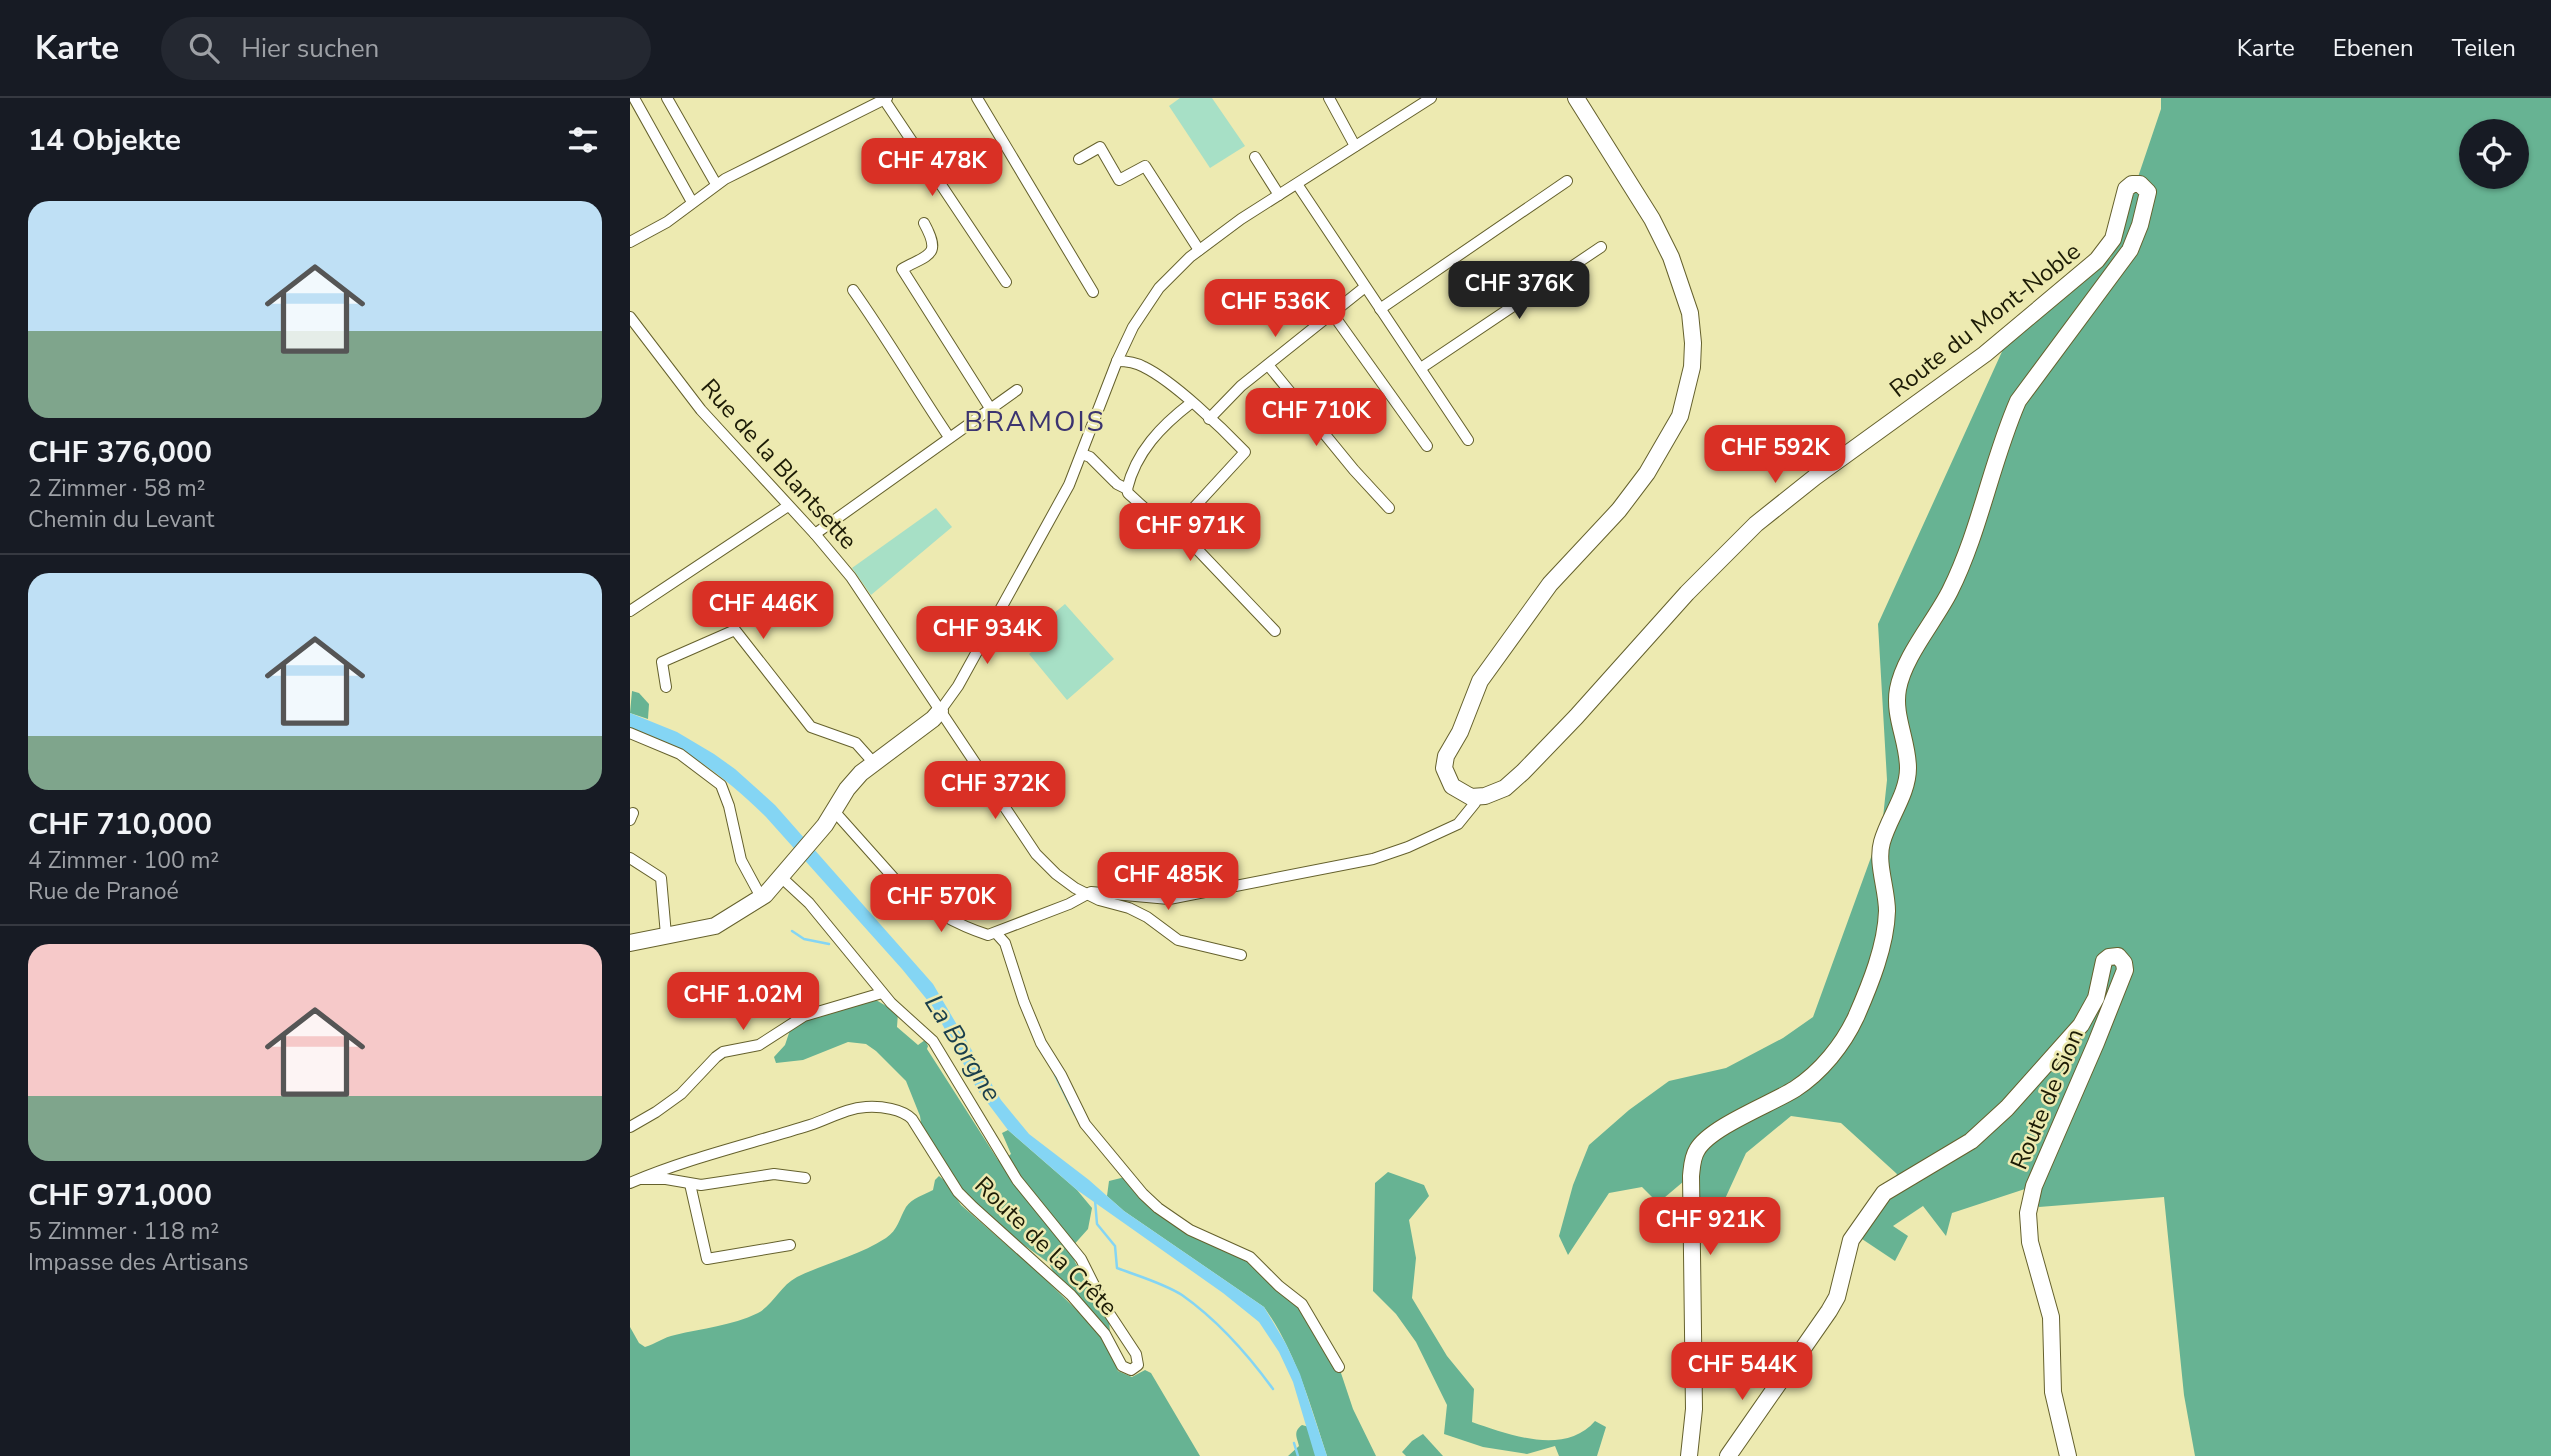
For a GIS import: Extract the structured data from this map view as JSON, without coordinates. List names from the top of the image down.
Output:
{
  "streets": {
    "street": [
      "Route du Mont-Noble",
      "Rue de la Blantsette",
      "Route de Sion",
      "Route de la Crête"
    ]
  },
  "districts": ["BRAMOIS"],
  "water": ["La Borgne"],
  "page": {
    "header": "Karte",
    "search": "Hier suchen",
    "nav": ["Karte", "Ebenen", "Teilen"],
    "heading": "14 Objekte",
    "price": [
      "CHF 478K",
      "CHF 376K",
      "CHF 536K",
      "CHF 710K",
      "CHF 592K",
      "CHF 971K",
      "CHF 446K",
      "CHF 934K",
      "CHF 372K",
      "CHF 485K",
      "CHF 570K",
      "CHF 1.02M",
      "CHF 921K",
      "CHF 544K"
    ],
    "list": [
      {
        "name": "CHF 376,000",
        "note": "2 Zimmer · 58 m² · Chemin du Levant"
      },
      {
        "name": "CHF 710,000",
        "note": "4 Zimmer · 100 m² · Rue de Pranoé"
      },
      {
        "name": "CHF 971,000",
        "note": "5 Zimmer · 118 m² · Impasse des Artisans"
      }
    ]
  }
}
